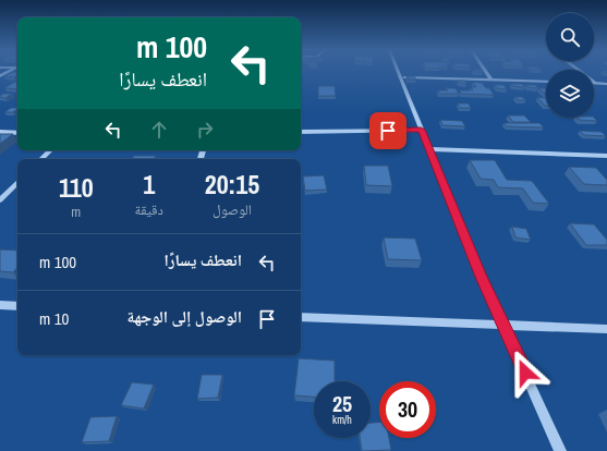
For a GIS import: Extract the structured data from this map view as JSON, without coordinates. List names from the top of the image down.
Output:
{
  "page": {
    "turn": ["100 m", "انعطف يسارًا"],
    "eta": [
      "20:15",
      "الوصول",
      "1",
      "دقيقة",
      "110",
      "m"
    ],
    "list": [
      {
        "name": "انعطف يسارًا",
        "value": "100 m"
      },
      {
        "name": "الوصول إلى الوجهة",
        "value": "10 m"
      }
    ],
    "speed": "25 km/h",
    "limit": "30"
  }
}
